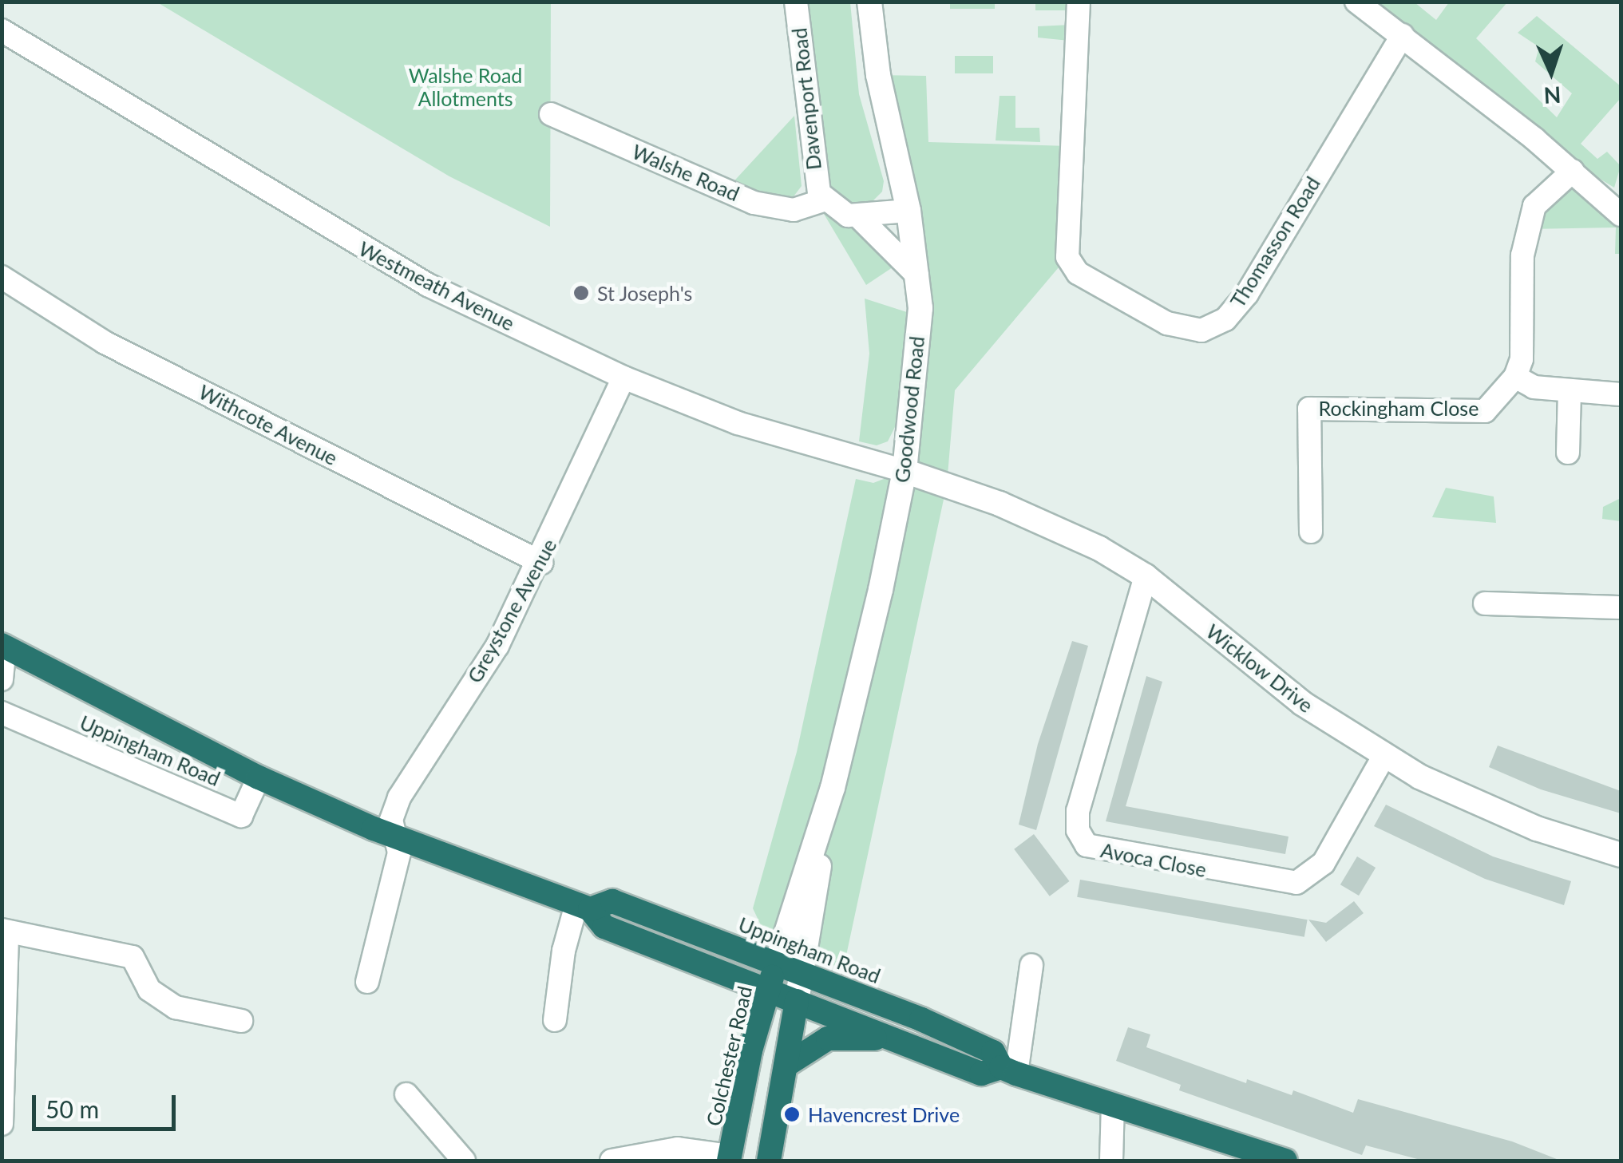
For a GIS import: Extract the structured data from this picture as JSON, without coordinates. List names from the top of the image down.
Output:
{
  "streets": {
    "highway": ["Uppingham Road", "Colchester Road"],
    "street": [
      "Davenport Road",
      "Walshe Road",
      "Thomasson Road",
      "Westmeath Avenue",
      "Rockingham Close",
      "Goodwood Road",
      "Withcote Avenue",
      "Greystone Avenue",
      "Wicklow Drive",
      "Avoca Close"
    ]
  },
  "crossings": [
    ["Davenport Road", "Walshe Road"],
    ["Westmeath Avenue", "Goodwood Road"],
    ["Westmeath Avenue", "Greystone Avenue"],
    ["Westmeath Avenue", "Wicklow Drive"],
    ["Goodwood Road", "Wicklow Drive"],
    ["Goodwood Road", "Uppingham Road"],
    ["Goodwood Road", "Colchester Road"],
    ["Withcote Avenue", "Greystone Avenue"],
    ["Greystone Avenue", "Uppingham Road"],
    ["Wicklow Drive", "Avoca Close"],
    ["Uppingham Road", "Colchester Road"]
  ],
  "parks": ["Walshe Road Allotments"],
  "places": ["St Joseph's", "Havencrest Drive"],
  "scale_bar": "50 m",
  "north": "bottom"
}
